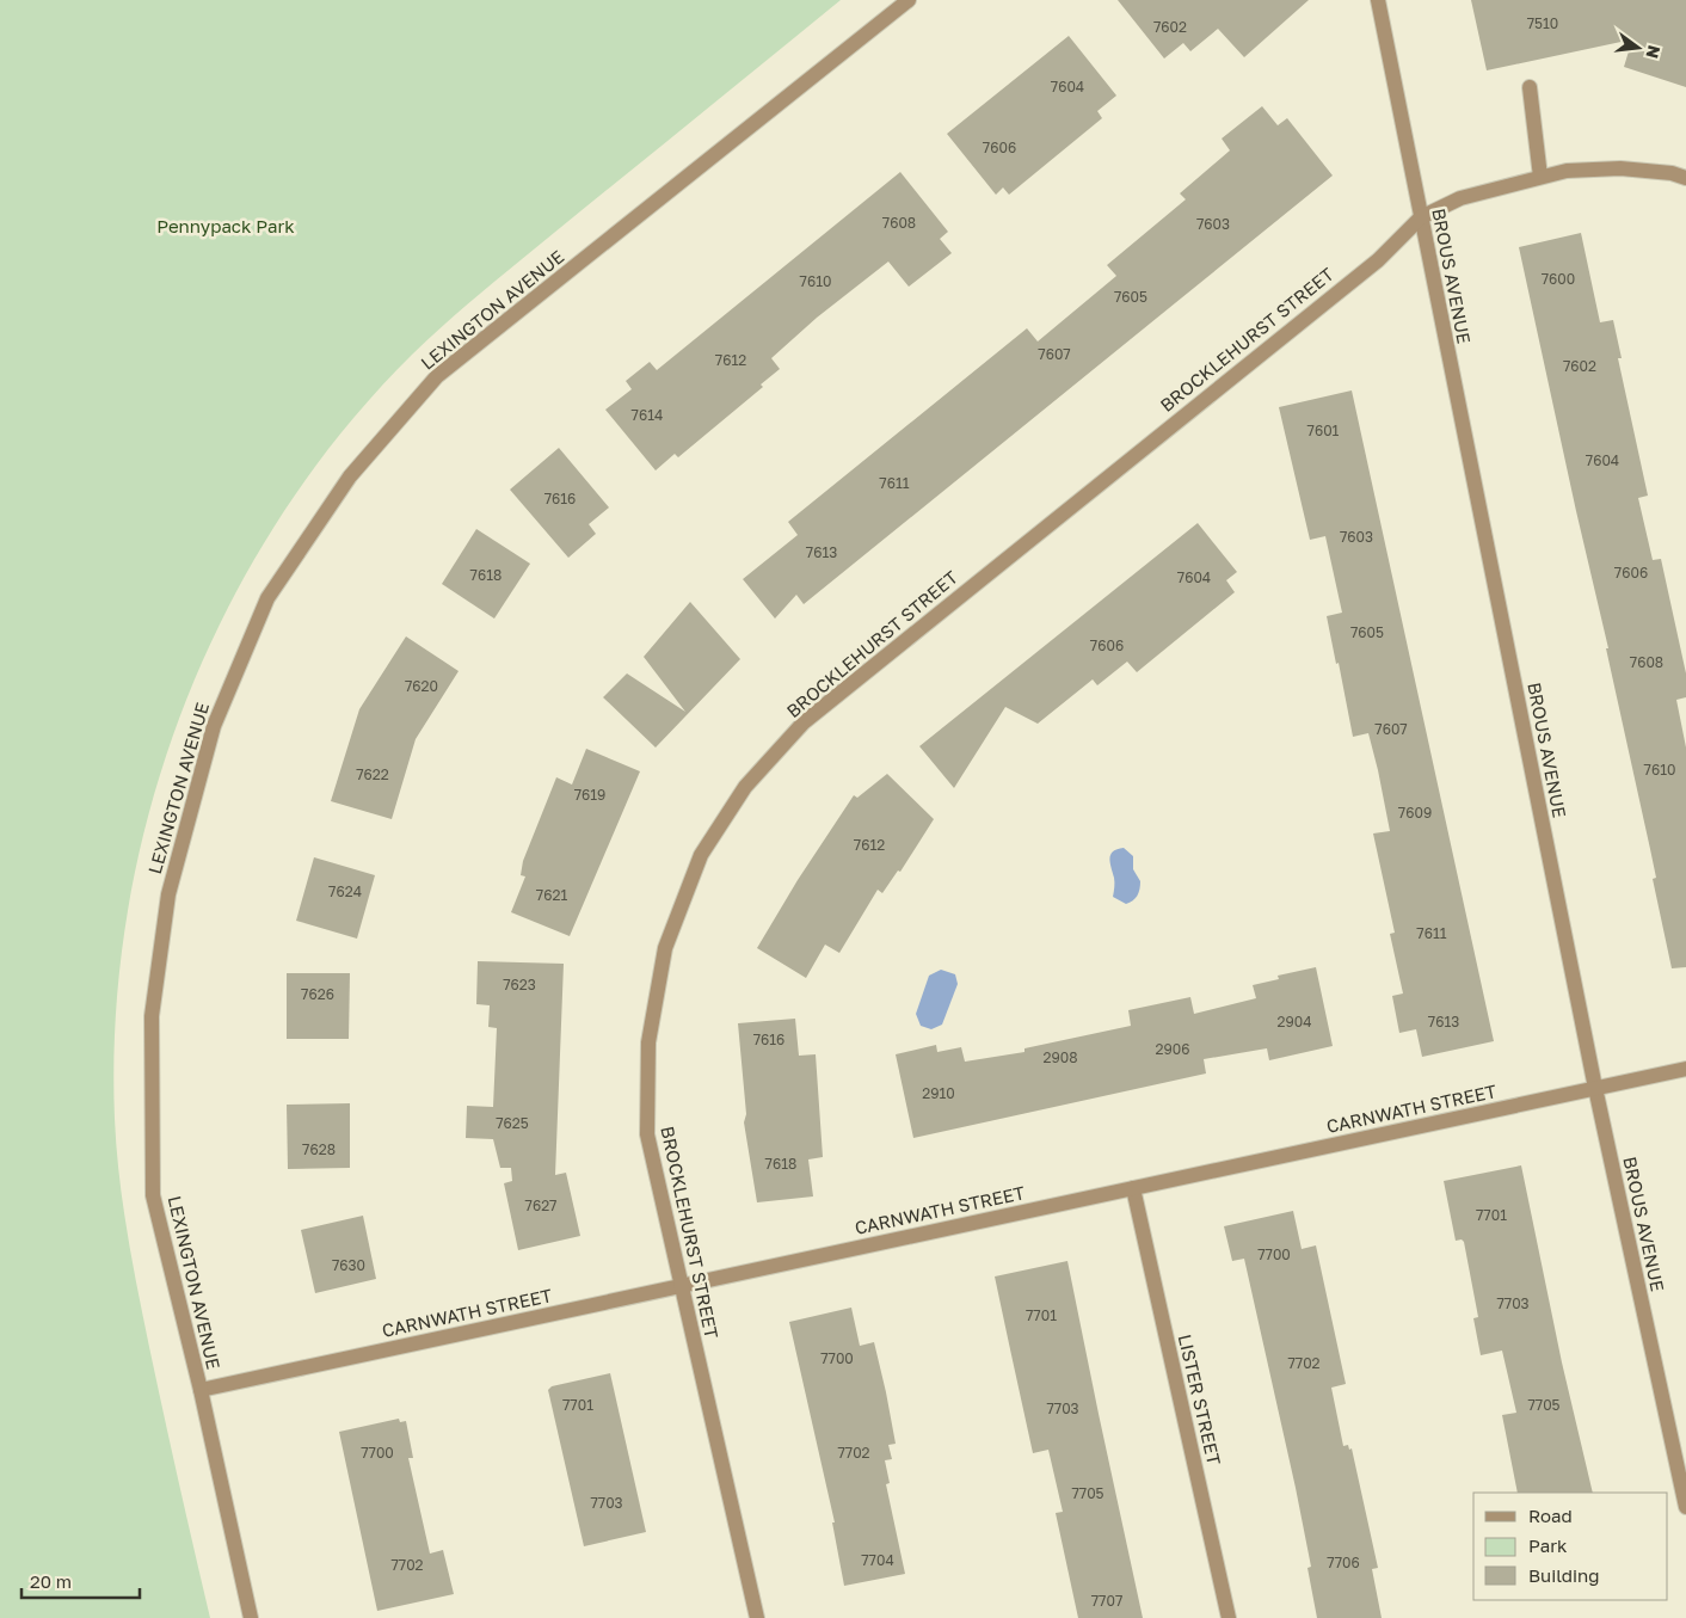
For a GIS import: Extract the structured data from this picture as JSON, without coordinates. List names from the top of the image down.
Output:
{
  "streets": {
    "street": [
      "BROUS AVENUE",
      "LEXINGTON AVENUE",
      "BROCKLEHURST STREET",
      "CARNWATH STREET",
      "LISTER STREET"
    ]
  },
  "crossings": [
    ["BROUS AVENUE", "BROCKLEHURST STREET"],
    ["BROUS AVENUE", "CARNWATH STREET"],
    ["LEXINGTON AVENUE", "CARNWATH STREET"],
    ["BROCKLEHURST STREET", "CARNWATH STREET"],
    ["CARNWATH STREET", "LISTER STREET"]
  ],
  "parks": ["Pennypack Park"],
  "house_numbers": [
    "7510",
    "7602",
    "7604",
    "7606",
    "7608",
    "7603",
    "7600",
    "7610",
    "7605",
    "7607",
    "7612",
    "7602",
    "7614",
    "7601",
    "7604",
    "7611",
    "7616",
    "7603",
    "7613",
    "7606",
    "7618",
    "7604",
    "7605",
    "7606",
    "7608",
    "7620",
    "7607",
    "7610",
    "7622",
    "7619",
    "7609",
    "7612",
    "7624",
    "7621",
    "7611",
    "7623",
    "7626",
    "2904",
    "7613",
    "7616",
    "2906",
    "2908",
    "2910",
    "7625",
    "7628",
    "7618",
    "7627",
    "7701",
    "7700",
    "7630",
    "7703",
    "7701",
    "7700",
    "7702",
    "7701",
    "7705",
    "7703",
    "7700",
    "7702",
    "7705",
    "7703",
    "7704",
    "7706",
    "7702",
    "7707"
  ],
  "legend": ["Road", "Park", "Building"],
  "scale_bar": "20 m",
  "north": "right"
}
